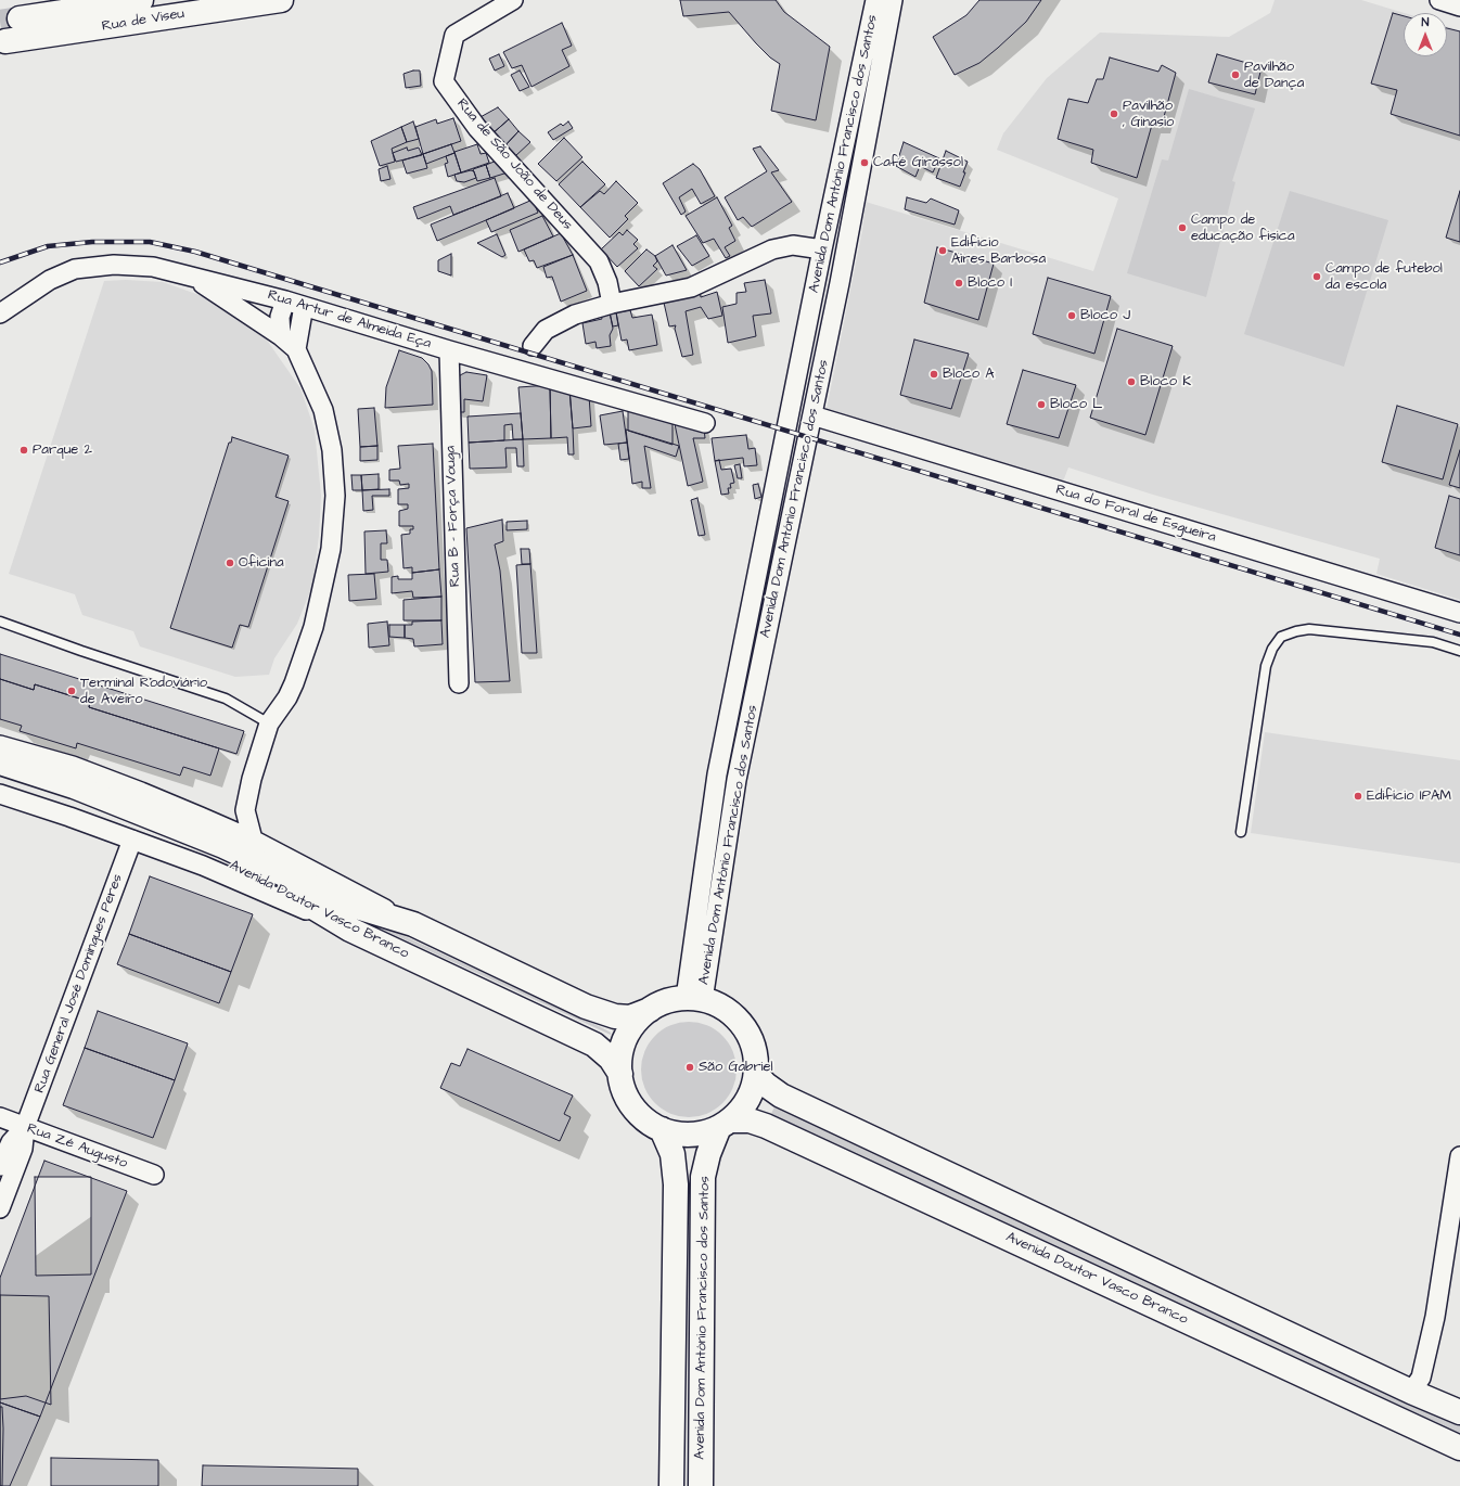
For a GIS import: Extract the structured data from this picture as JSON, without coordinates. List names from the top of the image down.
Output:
{
  "streets": {
    "main road": ["Rua de Viseu", "Avenida Dom António Francisco dos Santos", "Avenida Doutor Vasco Branco"],
    "street": [
      "Rua de São João de Deus",
      "Rua Artur de Almeida Eça",
      "Rua do Foral de Esgueira",
      "Rua B - Força Vouga",
      "Rua General José Domingues Peres",
      "Rua Zé Augusto"
    ]
  },
  "crossings": [
    ["Avenida Dom António Francisco dos Santos", "Rua do Foral de Esgueira"],
    ["Avenida Dom António Francisco dos Santos", "Avenida Doutor Vasco Branco"],
    ["Rua Artur de Almeida Eça", "Rua B - Força Vouga"],
    ["Rua General José Domingues Peres", "Rua Zé Augusto"]
  ],
  "places": [
    "Pavilhão de Dança",
    "Pavilhão , Ginasio",
    "Café Girassol",
    "Campo de educação fisica",
    "Edificio Aires Barbosa",
    "Campo de futebol da escola",
    "Bloco I",
    "Bloco J",
    "Bloco A",
    "Bloco K",
    "Bloco L",
    "Parque 2",
    "Oficina",
    "Terminal Rodoviário de Aveiro",
    "Edifício IPAM",
    "São Gabriel"
  ],
  "north": "top"
}
